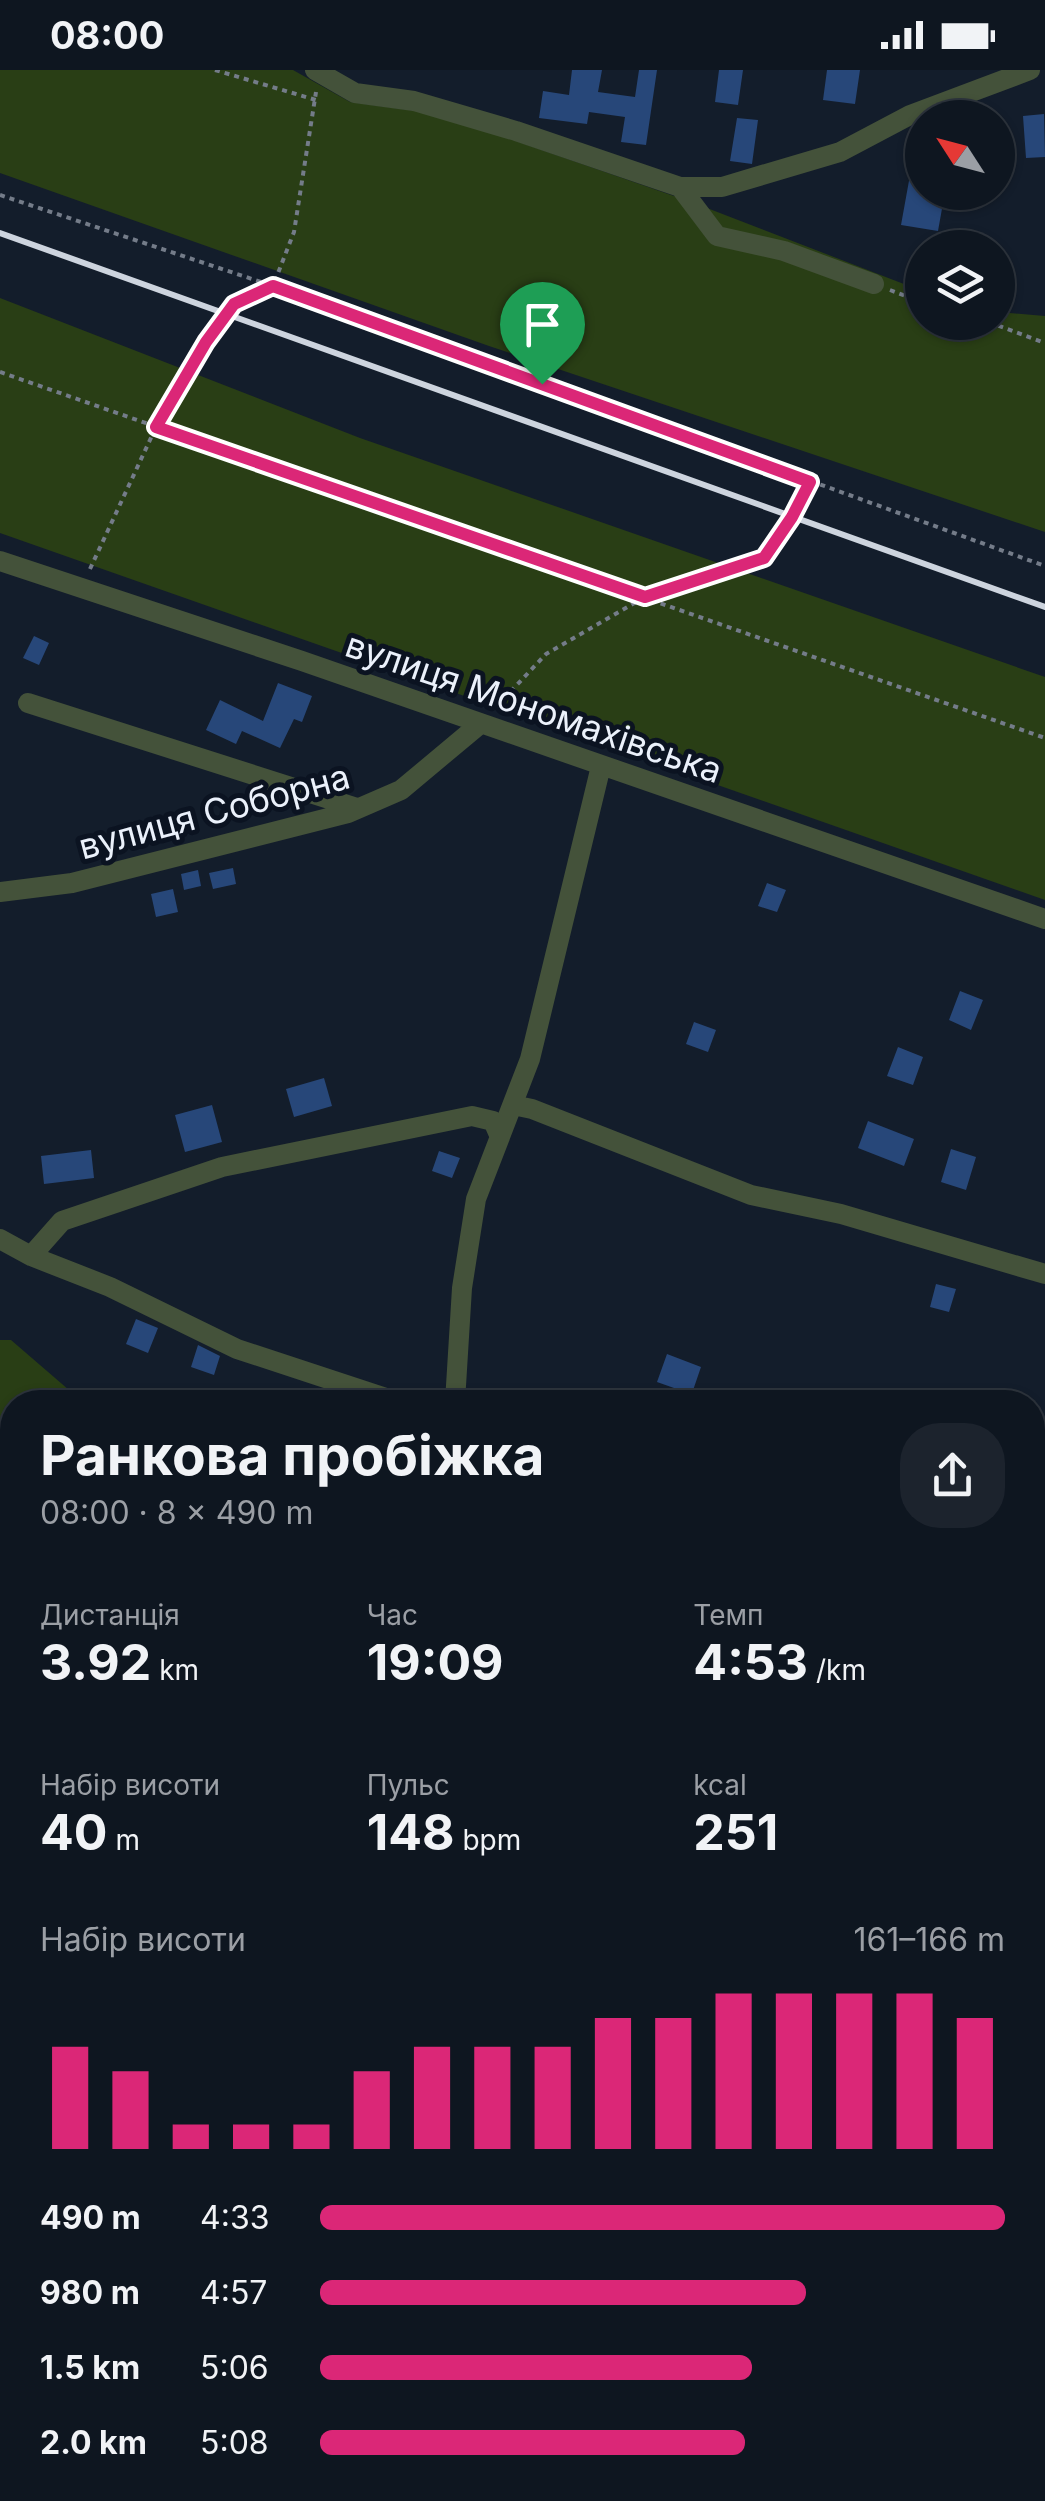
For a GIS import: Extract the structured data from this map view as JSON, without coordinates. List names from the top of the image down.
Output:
{
  "streets": {
    "street": ["вулиця Мономахівська", "вулиця Соборна"]
  },
  "crossings": [
    ["вулиця Мономахівська", "вулиця Соборна"]
  ],
  "north": "top left",
  "page": {
    "status": "08:00",
    "heading": ["Ранкова пробіжка", "08:00 · 8 × 490 m"],
    "stats": [
      ["Дистанція", "3.92 km"],
      ["Час", "19:09"],
      ["Темп", "4:53 /km"],
      ["Набір висоти", "40 m"],
      ["Пульс", "148 bpm"],
      ["kcal", "251"]
    ],
    "chart": ["Набір висоти", "161–166 m"],
    "list": [
      {
        "name": "490 m",
        "note": "4:33"
      },
      {
        "name": "980 m",
        "note": "4:57"
      },
      {
        "name": "1.5 km",
        "note": "5:06"
      },
      {
        "name": "2.0 km",
        "note": "5:08"
      }
    ]
  }
}
